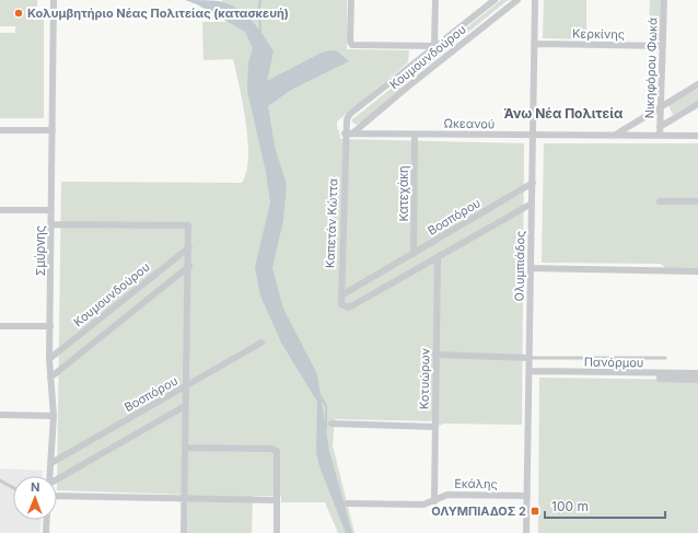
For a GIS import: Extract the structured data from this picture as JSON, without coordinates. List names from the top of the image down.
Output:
{
  "streets": {
    "street": [
      "Κερκίνης",
      "Κουμουνδούρου",
      "Νικηφόρου Φωκά",
      "Ωκεανού",
      "Κατεχάκη",
      "Βοσπόρου",
      "Καπετάν Κώττα",
      "Σμύρνης",
      "Ολυμπιάδος",
      "Πανόρμου",
      "Κοτυώρων",
      "Εκάλης"
    ]
  },
  "crossings": [
    ["Κερκίνης", "Νικηφόρου Φωκά"],
    ["Κερκίνης", "Ολυμπιάδος"],
    ["Κουμουνδούρου", "Ωκεανού"],
    ["Κουμουνδούρου", "Καπετάν Κώττα"],
    ["Κουμουνδούρου", "Σμύρνης"],
    ["Νικηφόρου Φωκά", "Ωκεανού"],
    ["Ωκεανού", "Κατεχάκη"],
    ["Ωκεανού", "Καπετάν Κώττα"],
    ["Ωκεανού", "Ολυμπιάδος"],
    ["Κατεχάκη", "Βοσπόρου"],
    ["Βοσπόρου", "Καπετάν Κώττα"],
    ["Βοσπόρου", "Σμύρνης"],
    ["Βοσπόρου", "Ολυμπιάδος"],
    ["Ολυμπιάδος", "Πανόρμου"],
    ["Ολυμπιάδος", "Εκάλης"],
    ["Κοτυώρων", "Εκάλης"]
  ],
  "districts": ["Άνω Νέα Πολιτεία"],
  "places": {
    "other": ["Κολυμβητήριο Νέας Πολιτείας (κατασκευή)"],
    "transit": ["ΟΛΥΜΠΙΑΔΟΣ 2"]
  },
  "scale_bar": "100 m",
  "north": "top"
}
